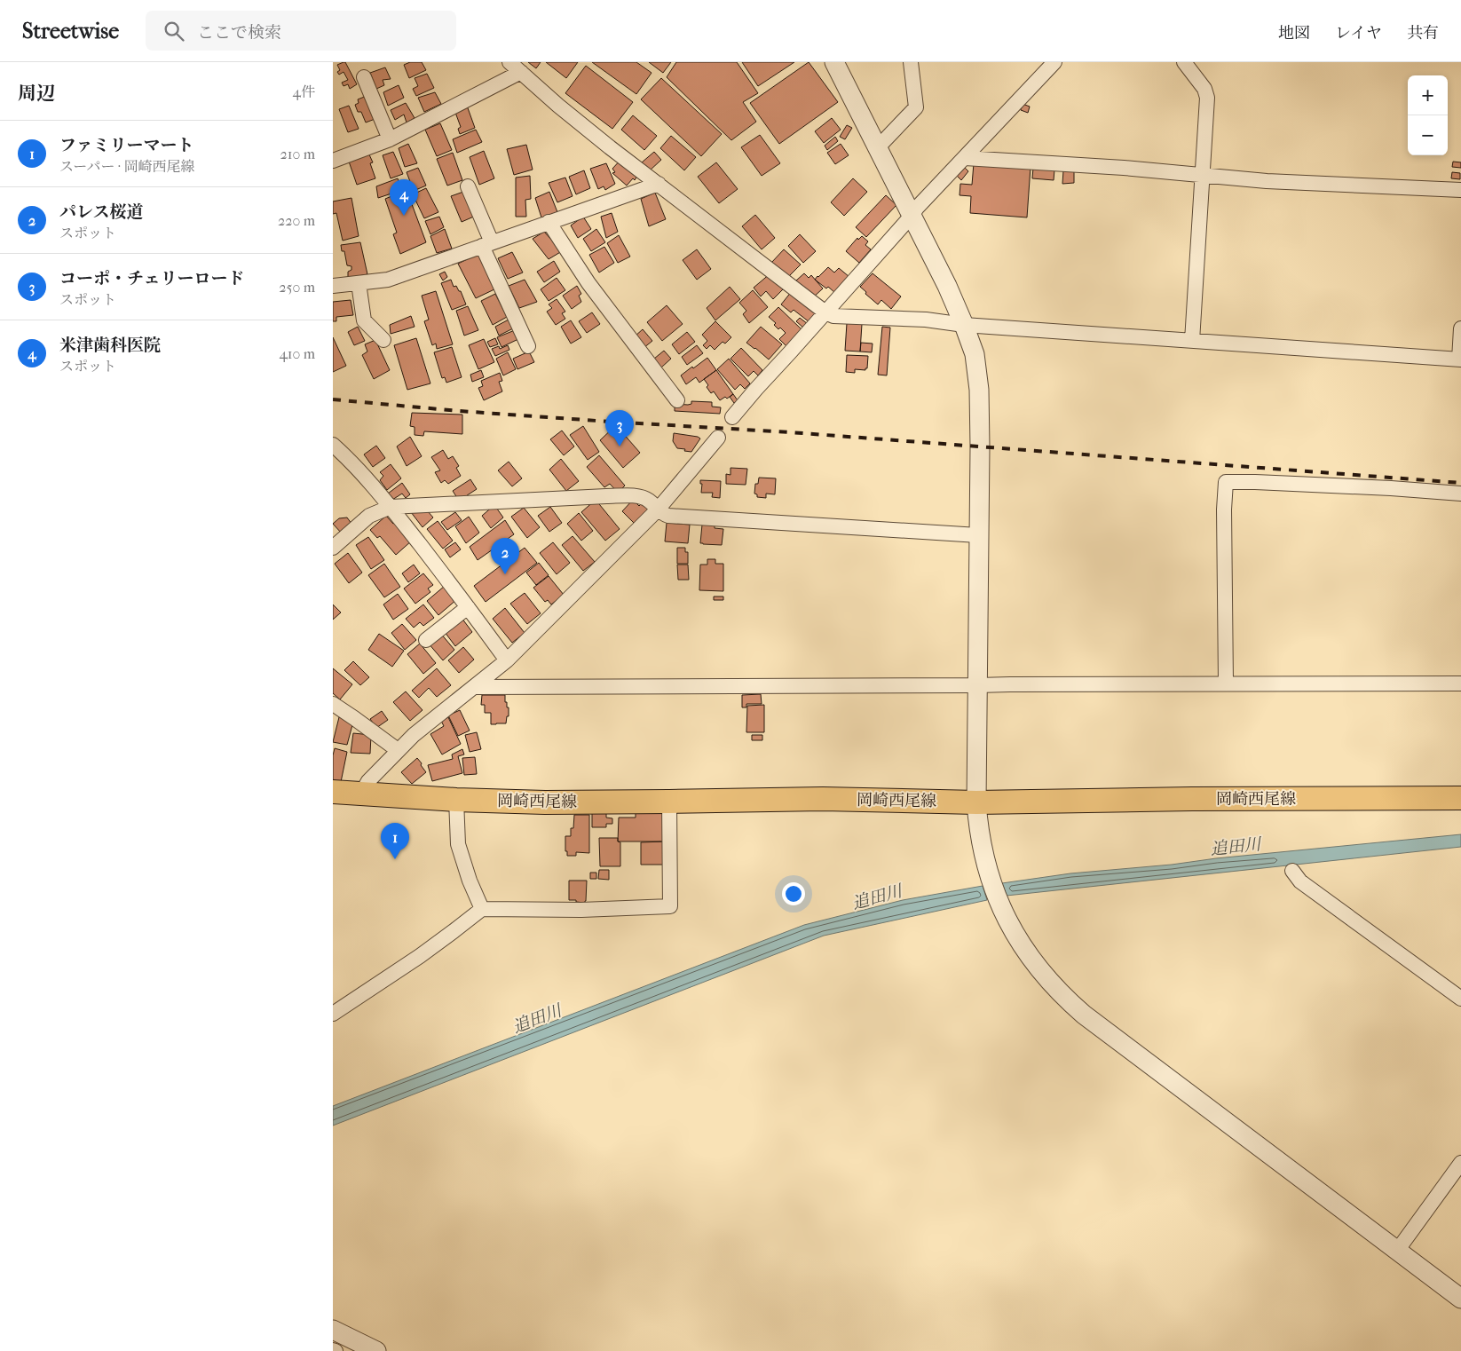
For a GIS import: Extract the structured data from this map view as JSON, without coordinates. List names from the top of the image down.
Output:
{
  "streets": {
    "main road": ["岡崎西尾線"]
  },
  "water": ["追田川"],
  "page": {
    "header": "Streetwise",
    "search": "ここで検索",
    "nav": ["地図", "レイヤ", "共有"],
    "heading": ["周辺", "4件"],
    "map_buttons": ["+", "−"],
    "list": [
      {
        "mark": "1",
        "name": "ファミリーマート",
        "note": "スーパー · 岡崎西尾線",
        "value": "210 m"
      },
      {
        "mark": "2",
        "name": "パレス桜道",
        "note": "スポット",
        "value": "220 m"
      },
      {
        "mark": "3",
        "name": "コーポ・チェリーロード",
        "note": "スポット",
        "value": "250 m"
      },
      {
        "mark": "4",
        "name": "米津歯科医院",
        "note": "スポット",
        "value": "410 m"
      }
    ],
    "pins": [
      "4",
      "3",
      "2",
      "1"
    ]
  }
}
